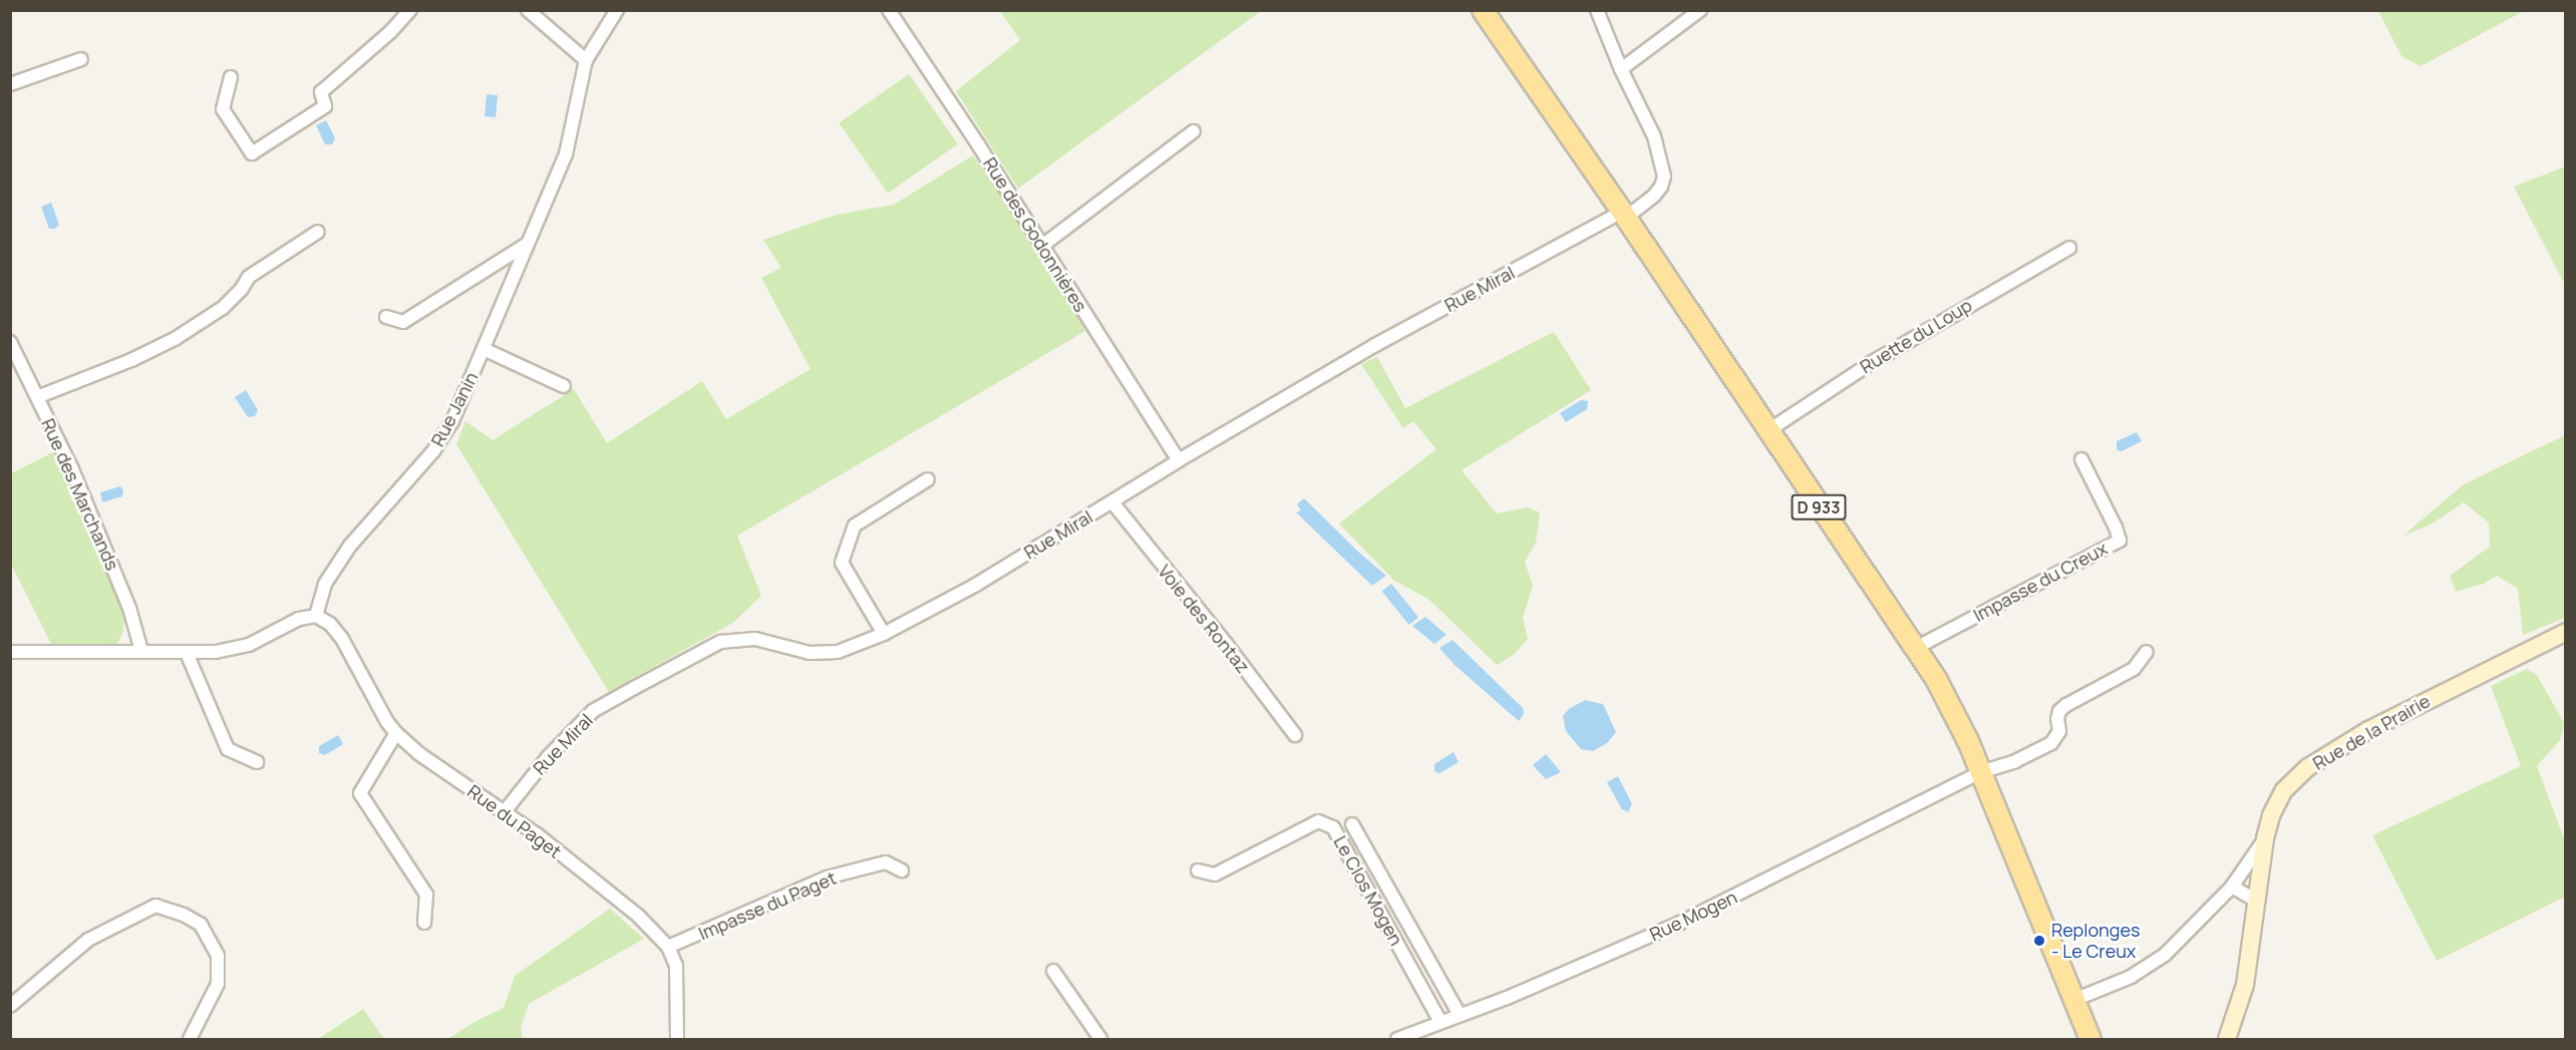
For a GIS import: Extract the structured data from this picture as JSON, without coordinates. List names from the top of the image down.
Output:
{
  "streets": {
    "main road": ["D 933"],
    "street": [
      "Rue des Godonnières",
      "Rue Miral",
      "Ruette du Loup",
      "Rue Janin",
      "Rue des Marchands",
      "Impasse du Creux",
      "Voie des Rontaz",
      "Rue de la Prairie",
      "Rue du Paget",
      "Le Clos Mogen",
      "Impasse du Paget",
      "Rue Mogen"
    ]
  },
  "crossings": [
    ["Rue des Godonnières", "Rue Miral"],
    ["Rue Miral", "D 933"],
    ["Rue Miral", "Voie des Rontaz"],
    ["Rue Miral", "Rue du Paget"],
    ["Ruette du Loup", "D 933"],
    ["Rue Janin", "Rue du Paget"],
    ["D 933", "Impasse du Creux"],
    ["D 933", "Rue Mogen"],
    ["Rue du Paget", "Impasse du Paget"],
    ["Le Clos Mogen", "Rue Mogen"]
  ],
  "places": ["Replonges - Le Creux"]
}
